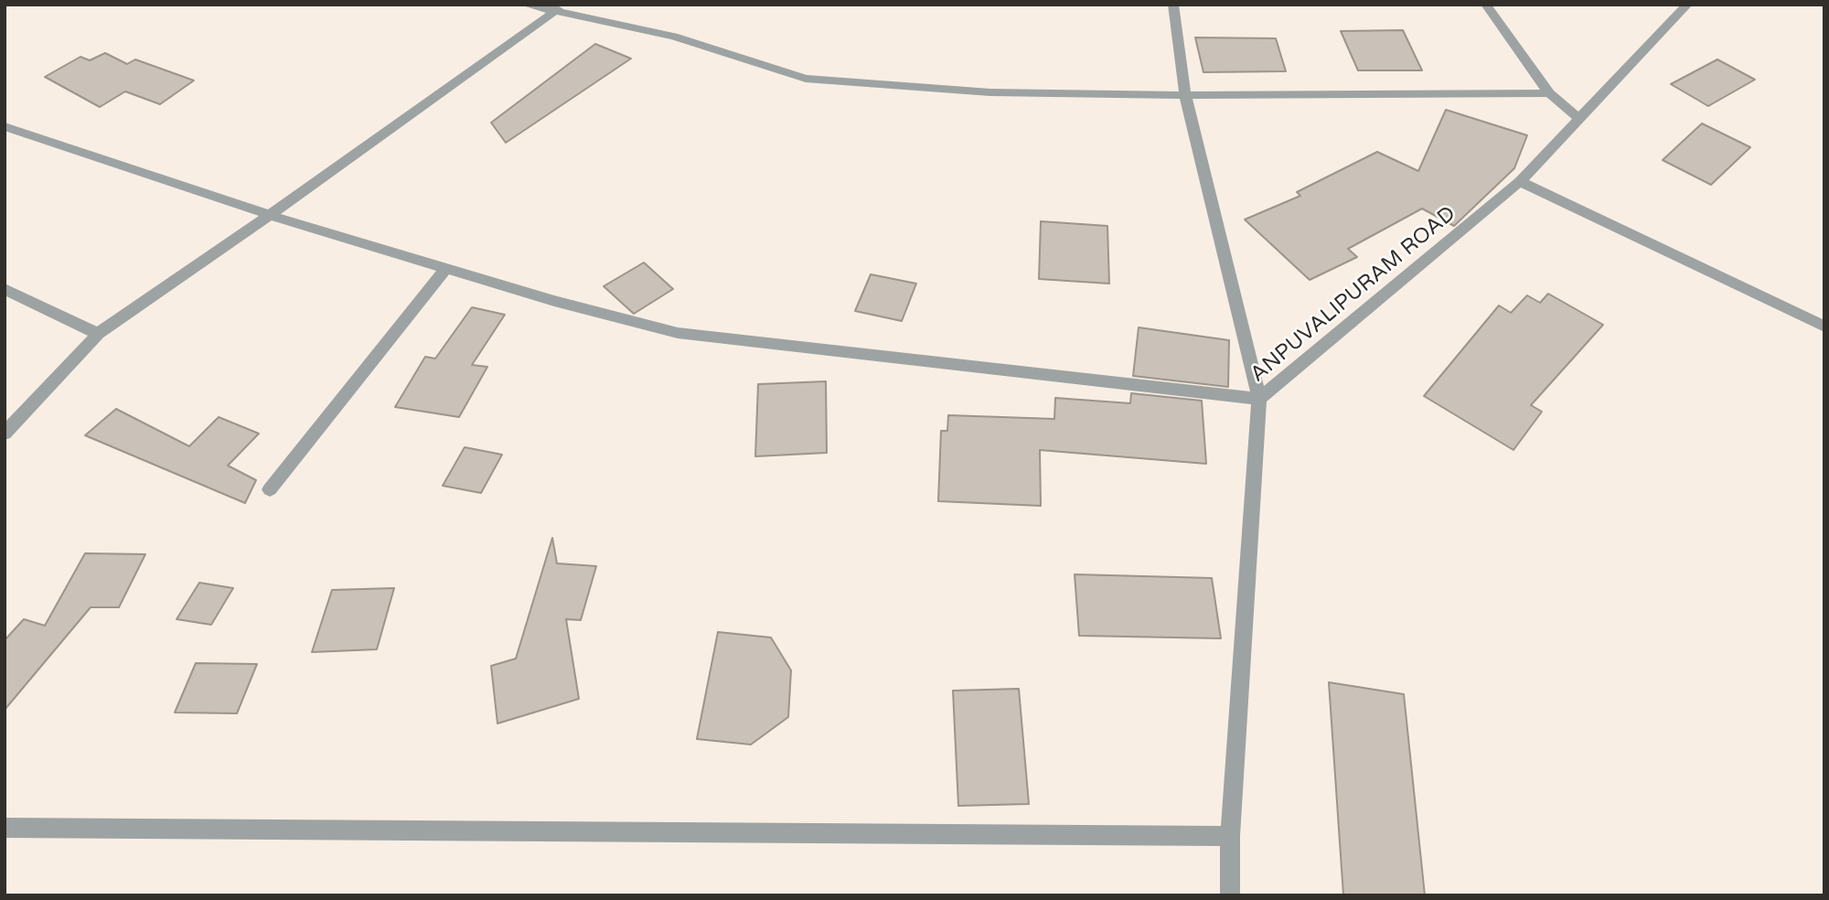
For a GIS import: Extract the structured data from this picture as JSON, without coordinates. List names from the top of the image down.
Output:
{
  "streets": {
    "street": ["ANPUVALIPURAM ROAD"]
  }
}
